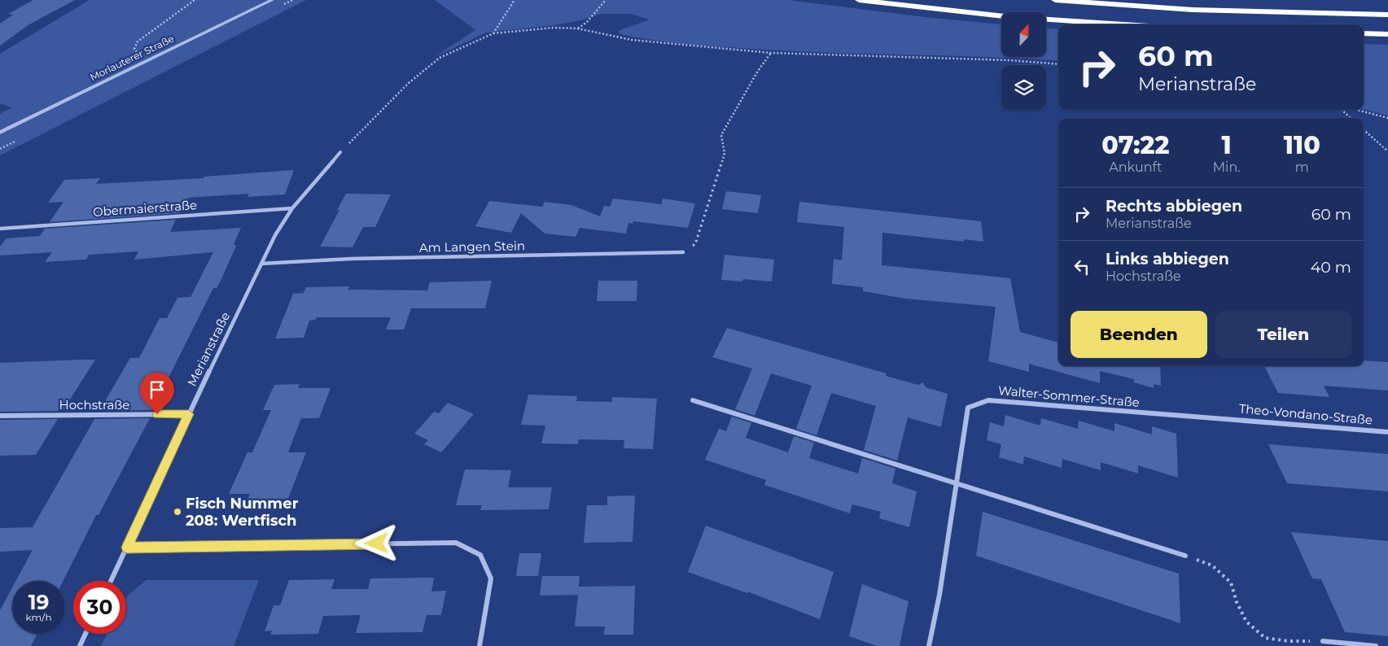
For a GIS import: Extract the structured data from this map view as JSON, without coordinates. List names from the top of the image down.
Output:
{
  "streets": {
    "street": [
      "Morlauterer Straße",
      "Obermaierstraße",
      "Am Langen Stein",
      "Merianstraße",
      "Walter-Sommer-Straße",
      "Hochstraße",
      "Theo-Vondano-Straße"
    ]
  },
  "crossings": [
    ["Obermaierstraße", "Merianstraße"],
    ["Am Langen Stein", "Merianstraße"],
    ["Merianstraße", "Hochstraße"],
    ["Walter-Sommer-Straße", "Theo-Vondano-Straße"]
  ],
  "places": ["Fisch Nummer 208: Wertfisch"],
  "north": "top",
  "page": {
    "turn": ["60 m", "Merianstraße"],
    "eta": [
      "07:22",
      "Ankunft",
      "1",
      "Min.",
      "110",
      "m"
    ],
    "list": [
      {
        "name": "Rechts abbiegen",
        "note": "Merianstraße",
        "value": "60 m"
      },
      {
        "name": "Links abbiegen",
        "note": "Hochstraße",
        "value": "40 m"
      }
    ],
    "buttons": ["Beenden", "Teilen"],
    "speed": "19 km/h",
    "limit": "30"
  }
}
